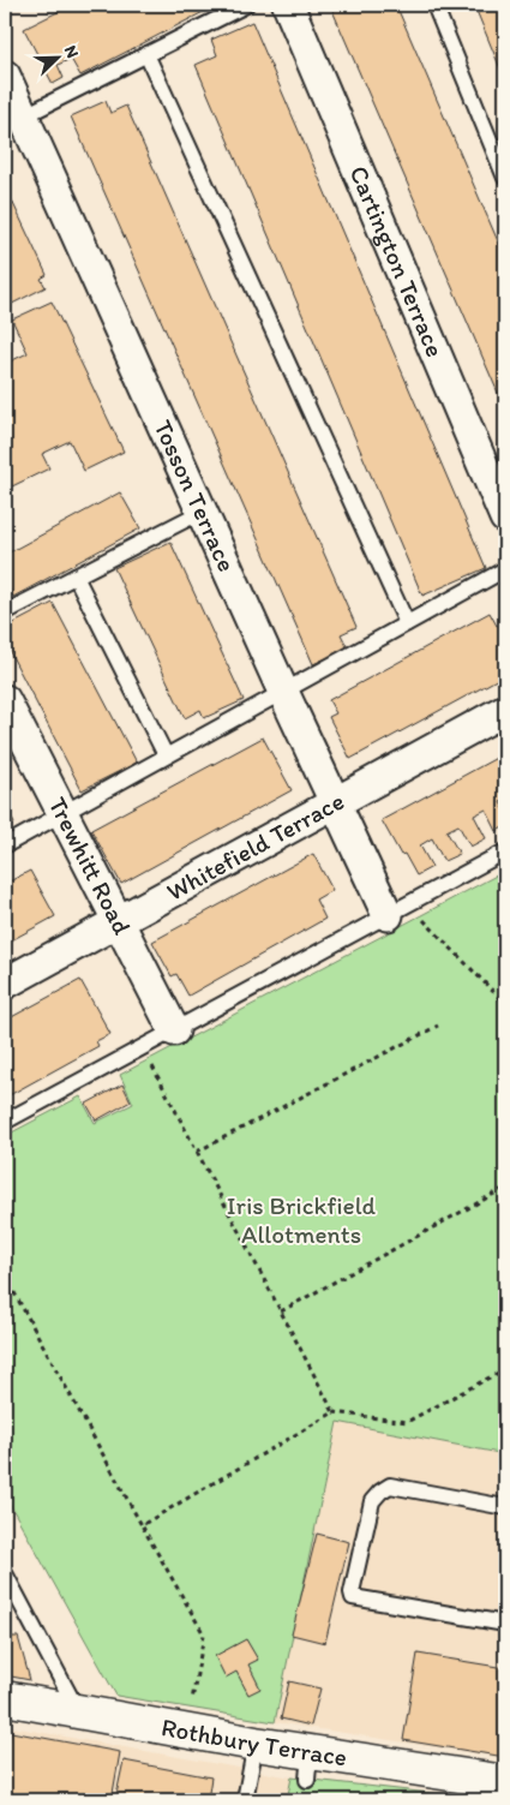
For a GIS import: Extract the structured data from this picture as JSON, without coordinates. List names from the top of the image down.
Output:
{
  "streets": {
    "street": [
      "Cartington Terrace",
      "Tosson Terrace",
      "Whitefield Terrace",
      "Trewhitt Road",
      "Rothbury Terrace"
    ]
  },
  "crossings": [
    ["Tosson Terrace", "Whitefield Terrace"],
    ["Whitefield Terrace", "Trewhitt Road"]
  ],
  "parks": ["Iris Brickfield Allotments"],
  "north": "top right"
}
